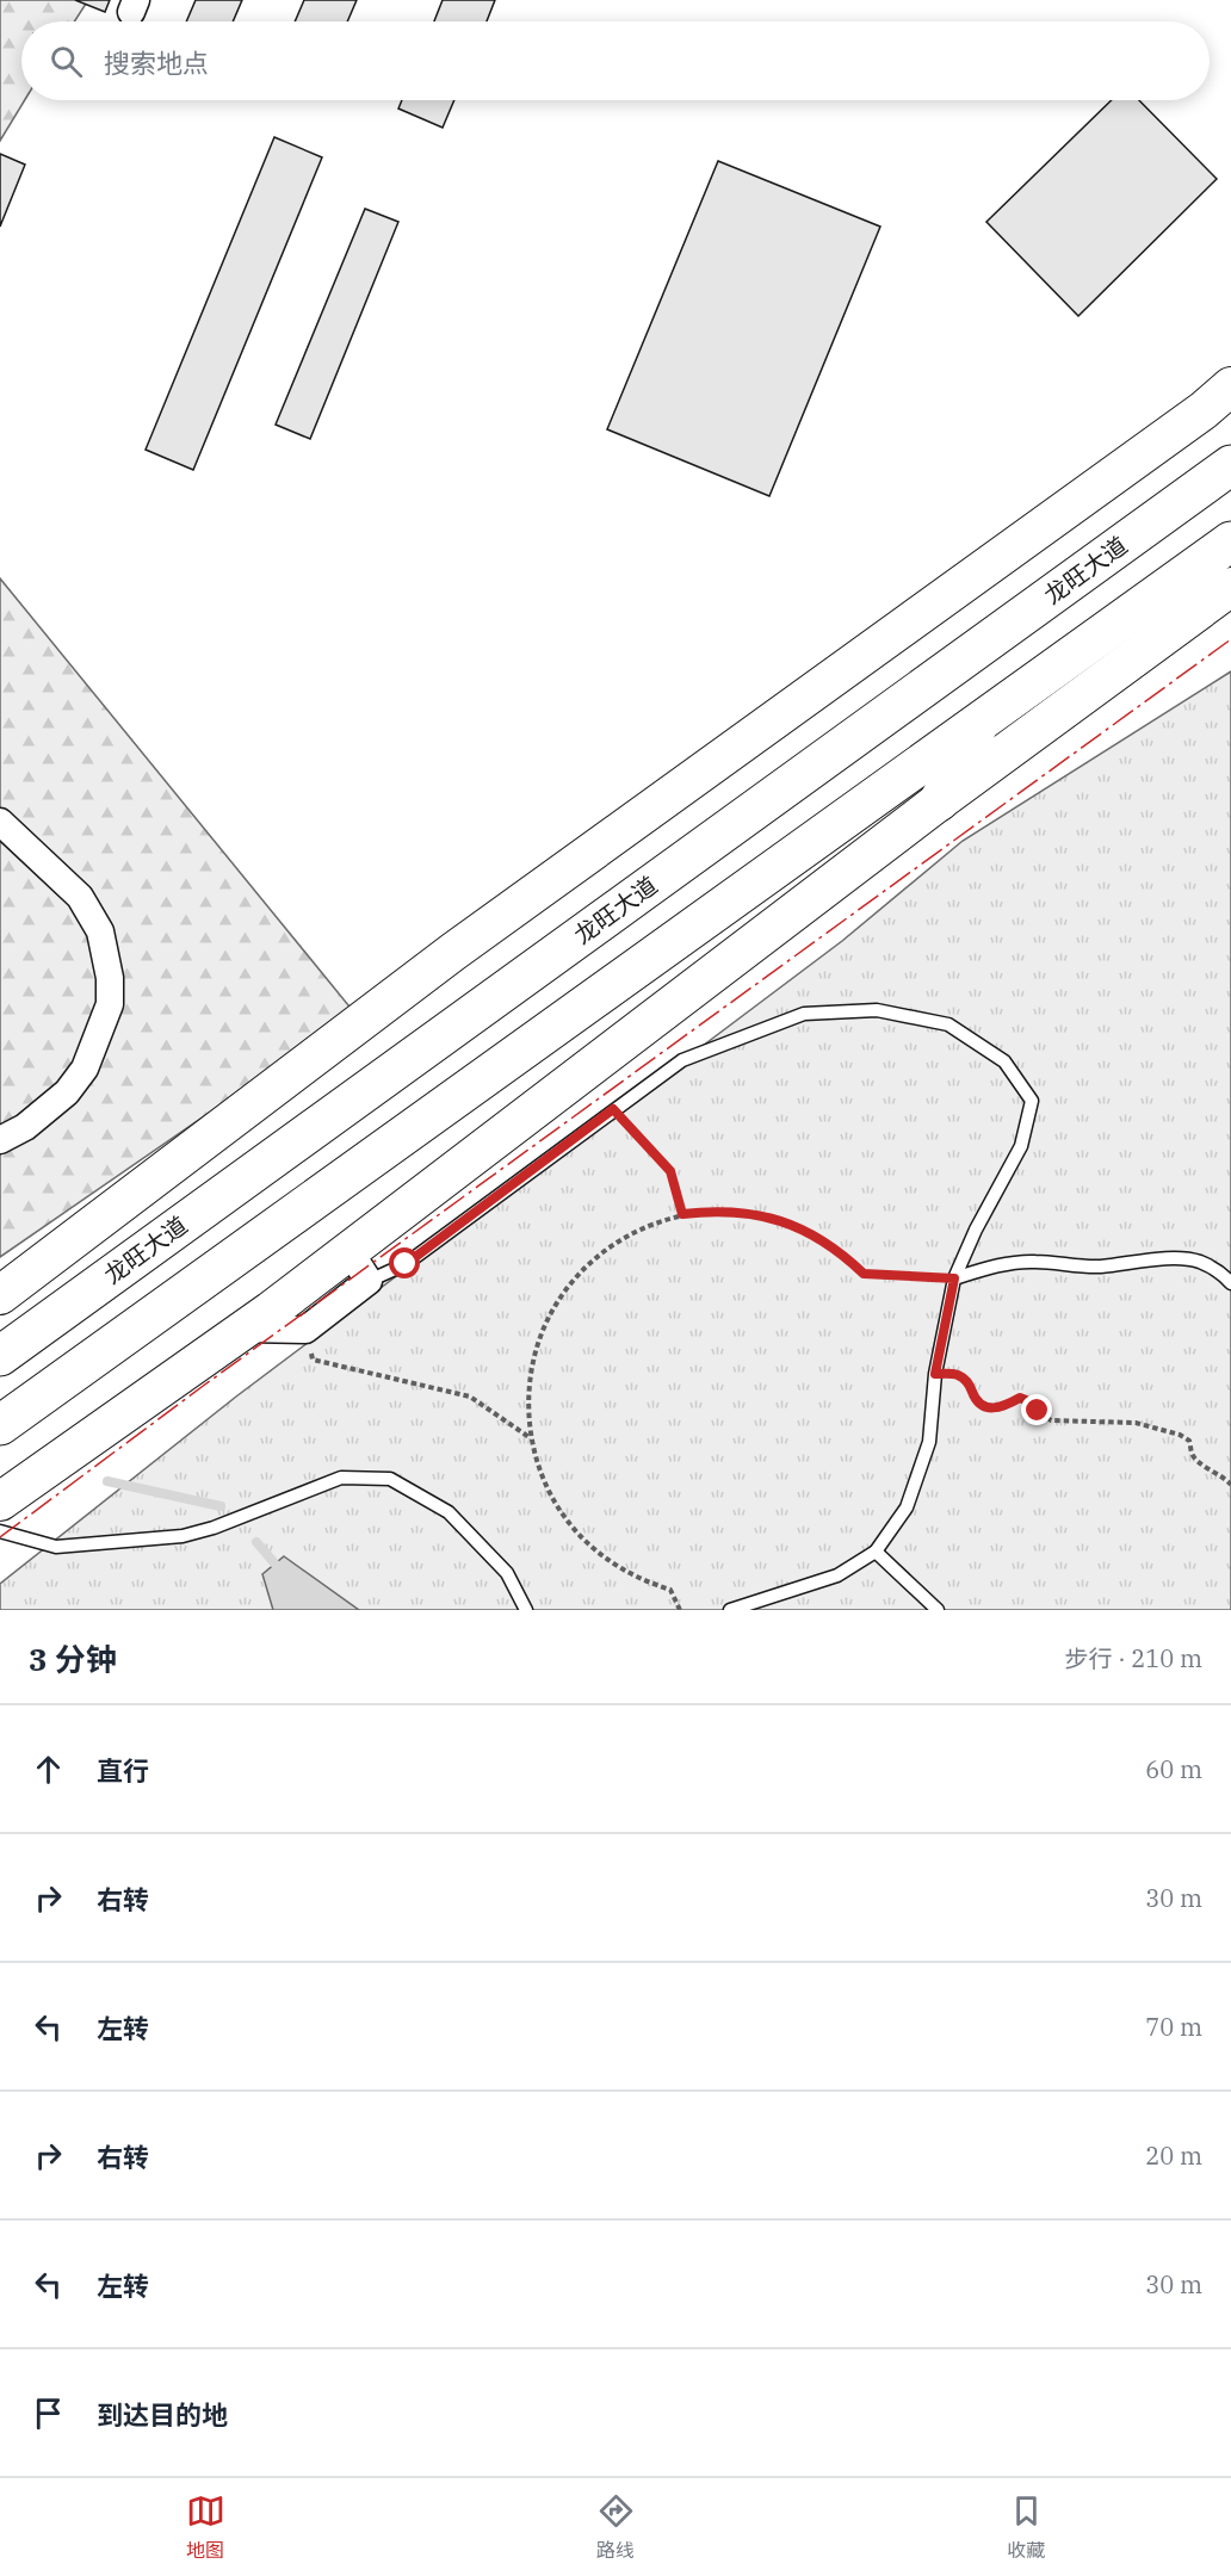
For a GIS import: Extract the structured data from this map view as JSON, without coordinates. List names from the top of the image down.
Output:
{
  "streets": {
    "highway": ["龙旺大道"]
  },
  "page": {
    "search": "搜索地点",
    "heading": ["3 分钟", "步行 · 210 m"],
    "list": [
      ["直行", "60 m"],
      ["右转", "30 m"],
      ["左转", "70 m"],
      ["右转", "20 m"],
      ["左转", "30 m"],
      "到达目的地"
    ],
    "nav": ["地图", "路线", "收藏"]
  }
}
